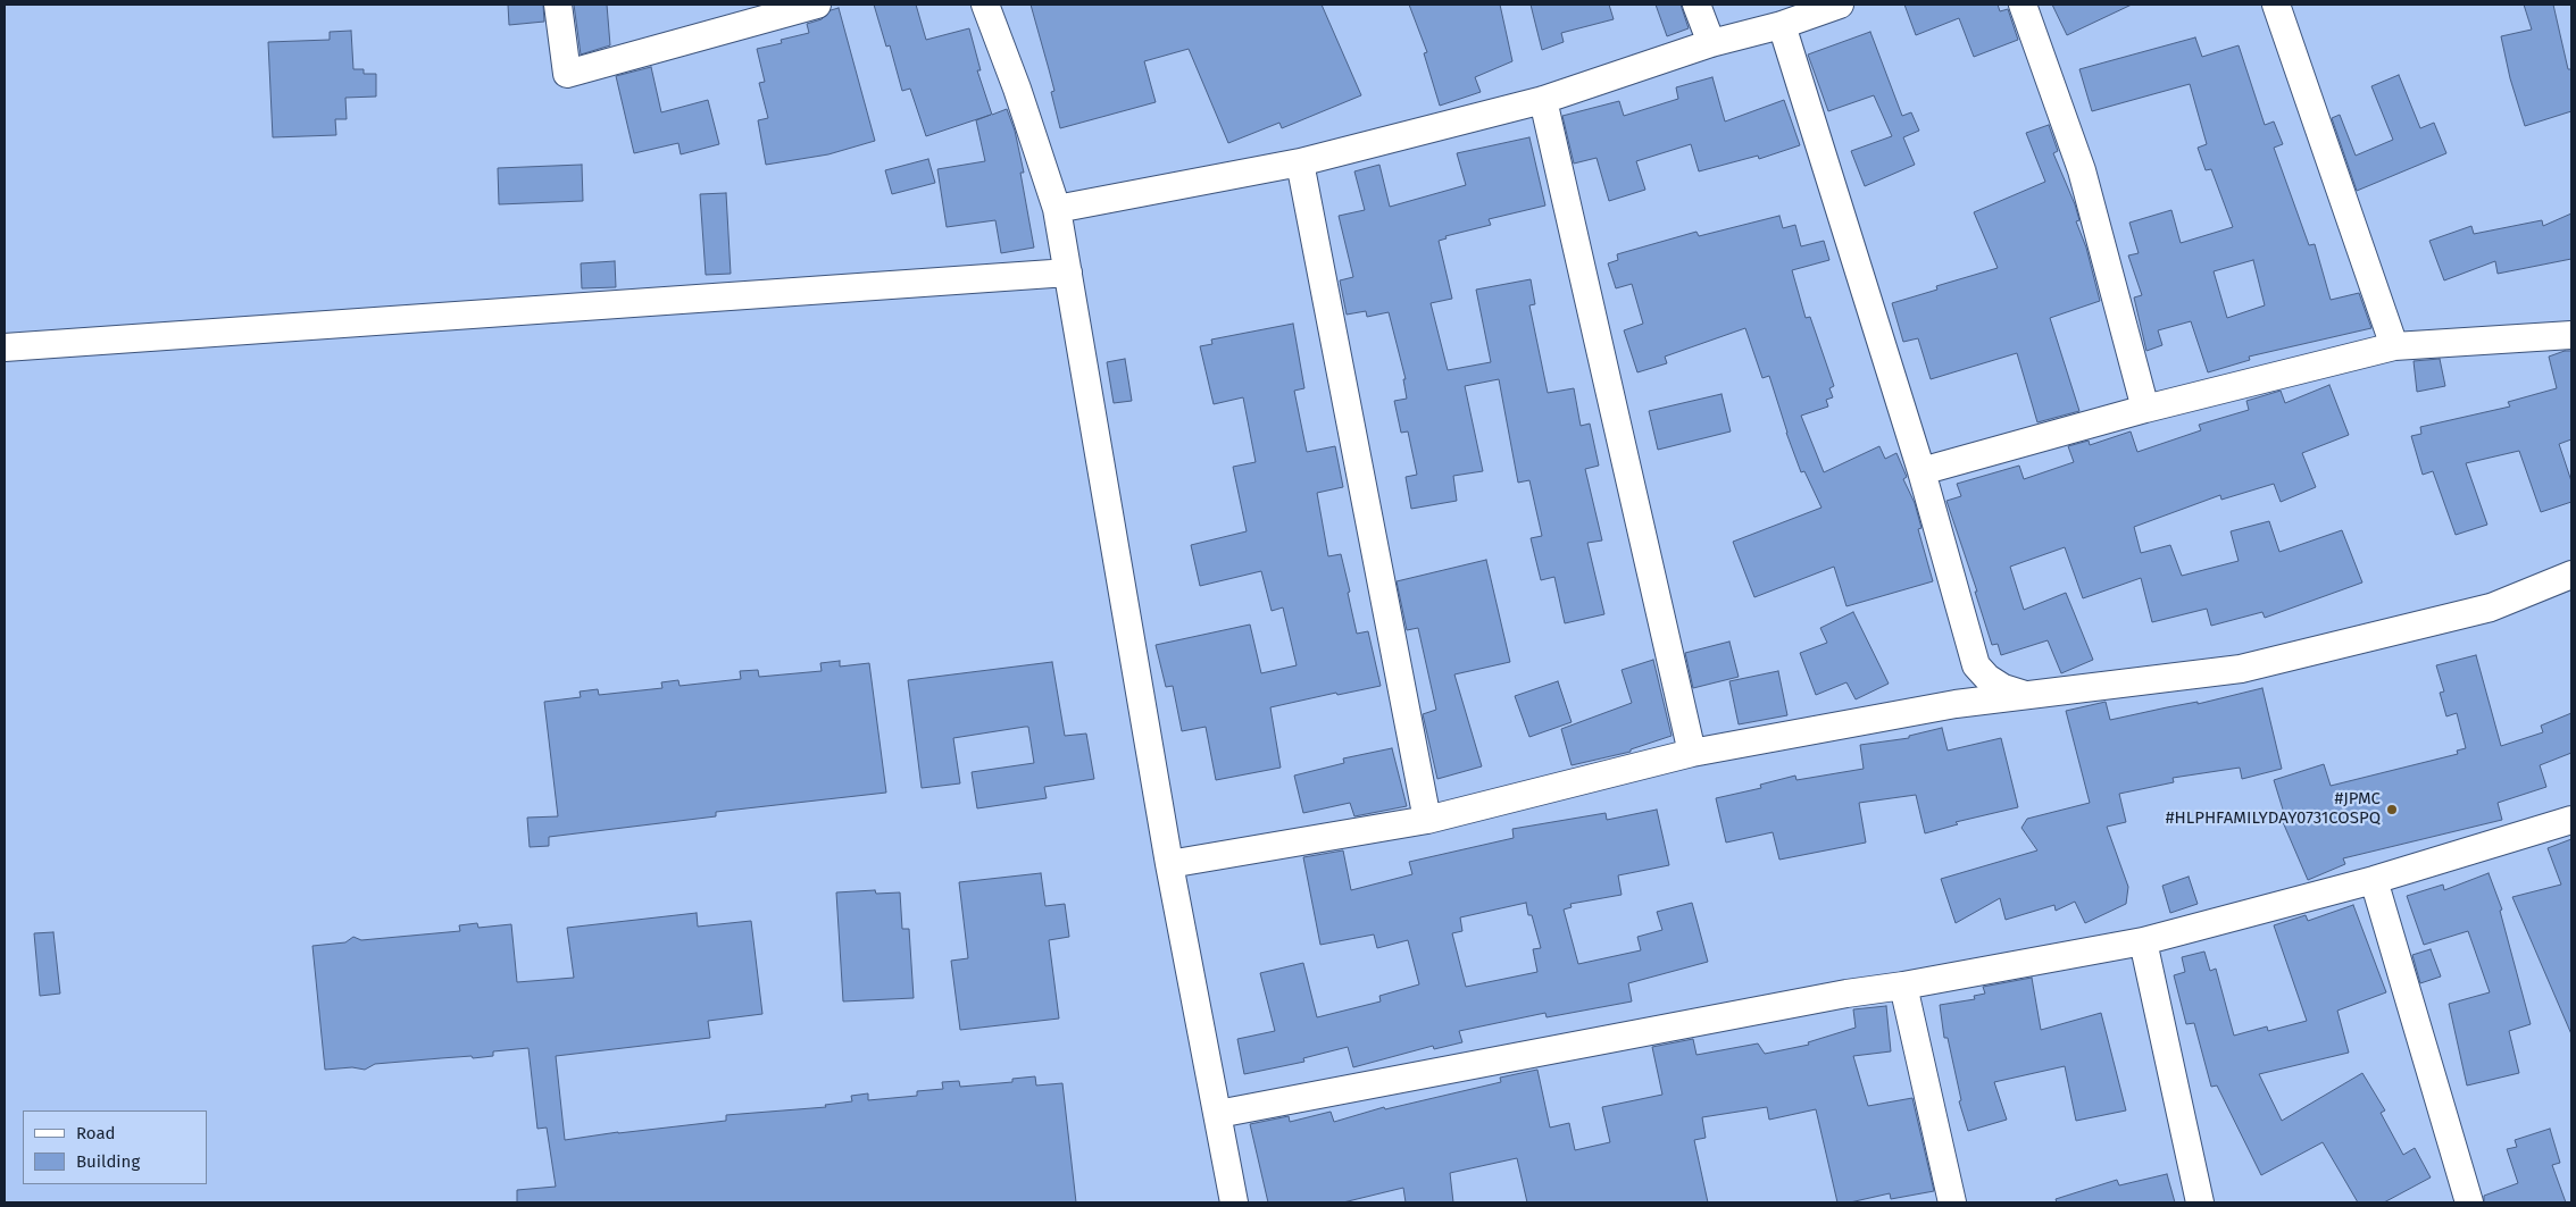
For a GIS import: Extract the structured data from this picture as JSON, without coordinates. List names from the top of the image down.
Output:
{
  "places": ["#JPMC #HLPHFAMILYDAY0731COSPQ"],
  "legend": ["Road", "Building"]
}
